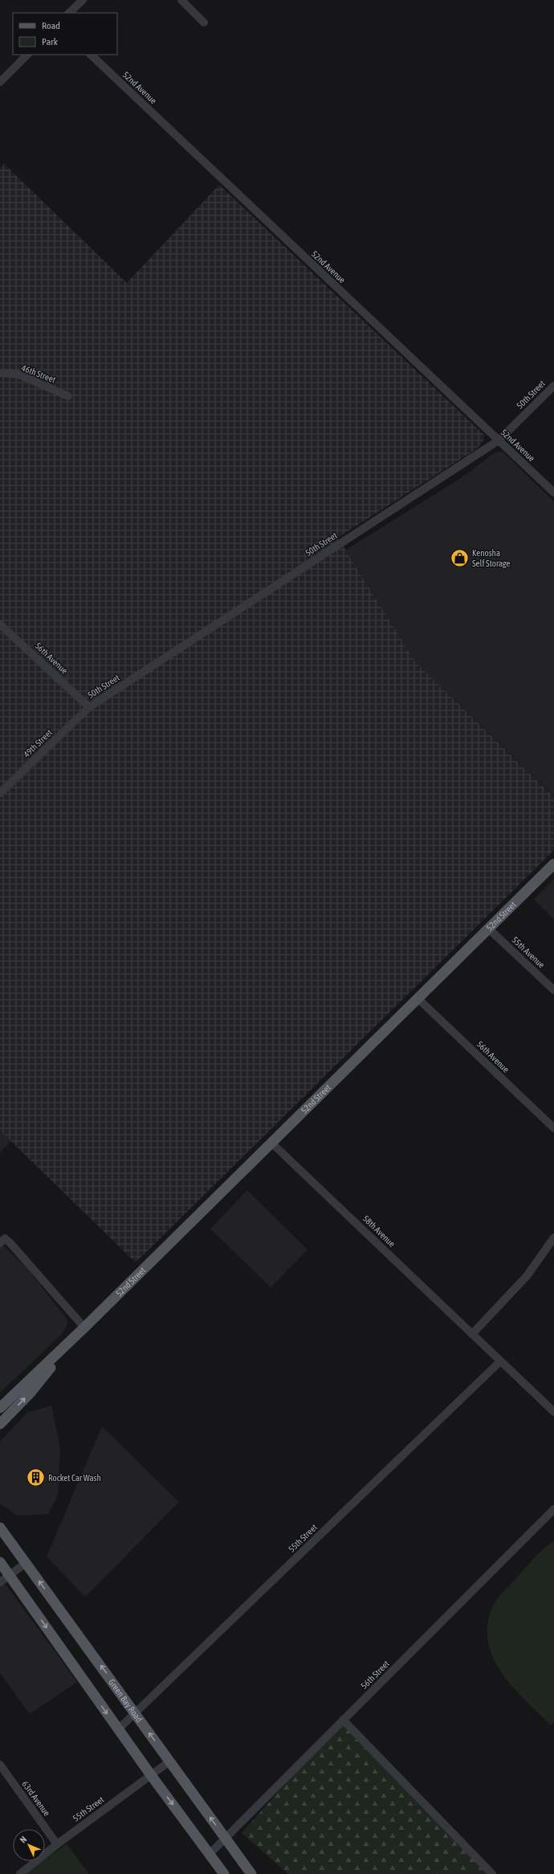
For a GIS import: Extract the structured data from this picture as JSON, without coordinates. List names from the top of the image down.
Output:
{
  "streets": {
    "main road": ["52nd Street", "Green Bay Road"],
    "street": [
      "52nd Avenue",
      "46th Street",
      "50th Street",
      "56th Avenue",
      "49th Street",
      "55th Avenue",
      "58th Avenue",
      "55th Street",
      "56th Street",
      "63rd Avenue"
    ]
  },
  "crossings": [
    ["52nd Avenue", "50th Street"],
    ["50th Street", "56th Avenue"],
    ["50th Street", "49th Street"],
    ["56th Avenue", "49th Street"],
    ["56th Avenue", "52nd Street"],
    ["52nd Street", "55th Avenue"],
    ["52nd Street", "58th Avenue"],
    ["58th Avenue", "55th Street"],
    ["55th Street", "Green Bay Road"],
    ["55th Street", "63rd Avenue"],
    ["56th Street", "Green Bay Road"]
  ],
  "places": {
    "shop": ["Kenosha Self Storage"],
    "building": ["Rocket Car Wash"]
  },
  "legend": ["Road", "Park"],
  "north": "top left"
}
